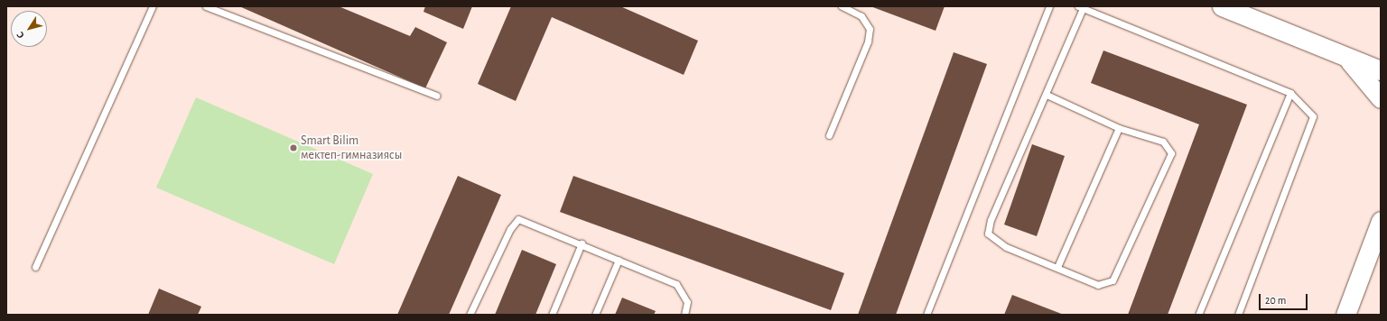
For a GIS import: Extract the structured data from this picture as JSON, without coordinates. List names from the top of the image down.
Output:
{
  "places": ["Smart Bilim мектеп-гимназиясы"],
  "scale_bar": "20 m",
  "north": "bottom left"
}
